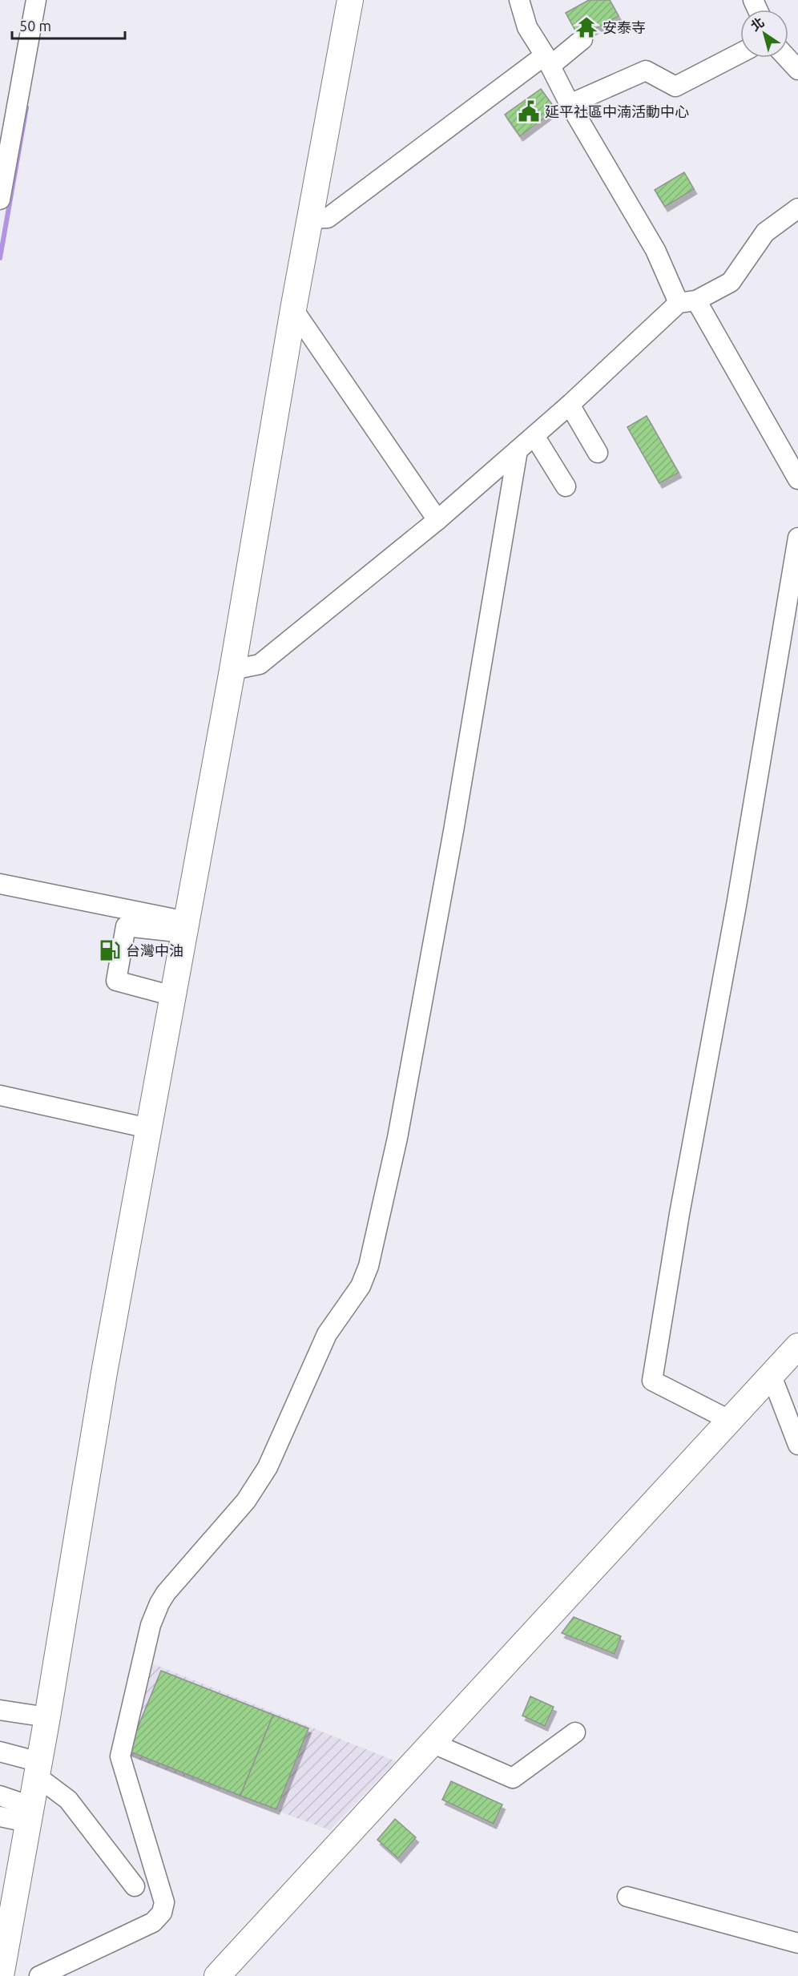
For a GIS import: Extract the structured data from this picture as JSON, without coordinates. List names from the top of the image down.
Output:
{
  "places": {
    "temple": ["安泰寺"],
    "public building": ["延平社區中湳活動中心"],
    "fuel station": ["台灣中油"]
  },
  "scale_bar": "50 m",
  "north": "top left"
}
